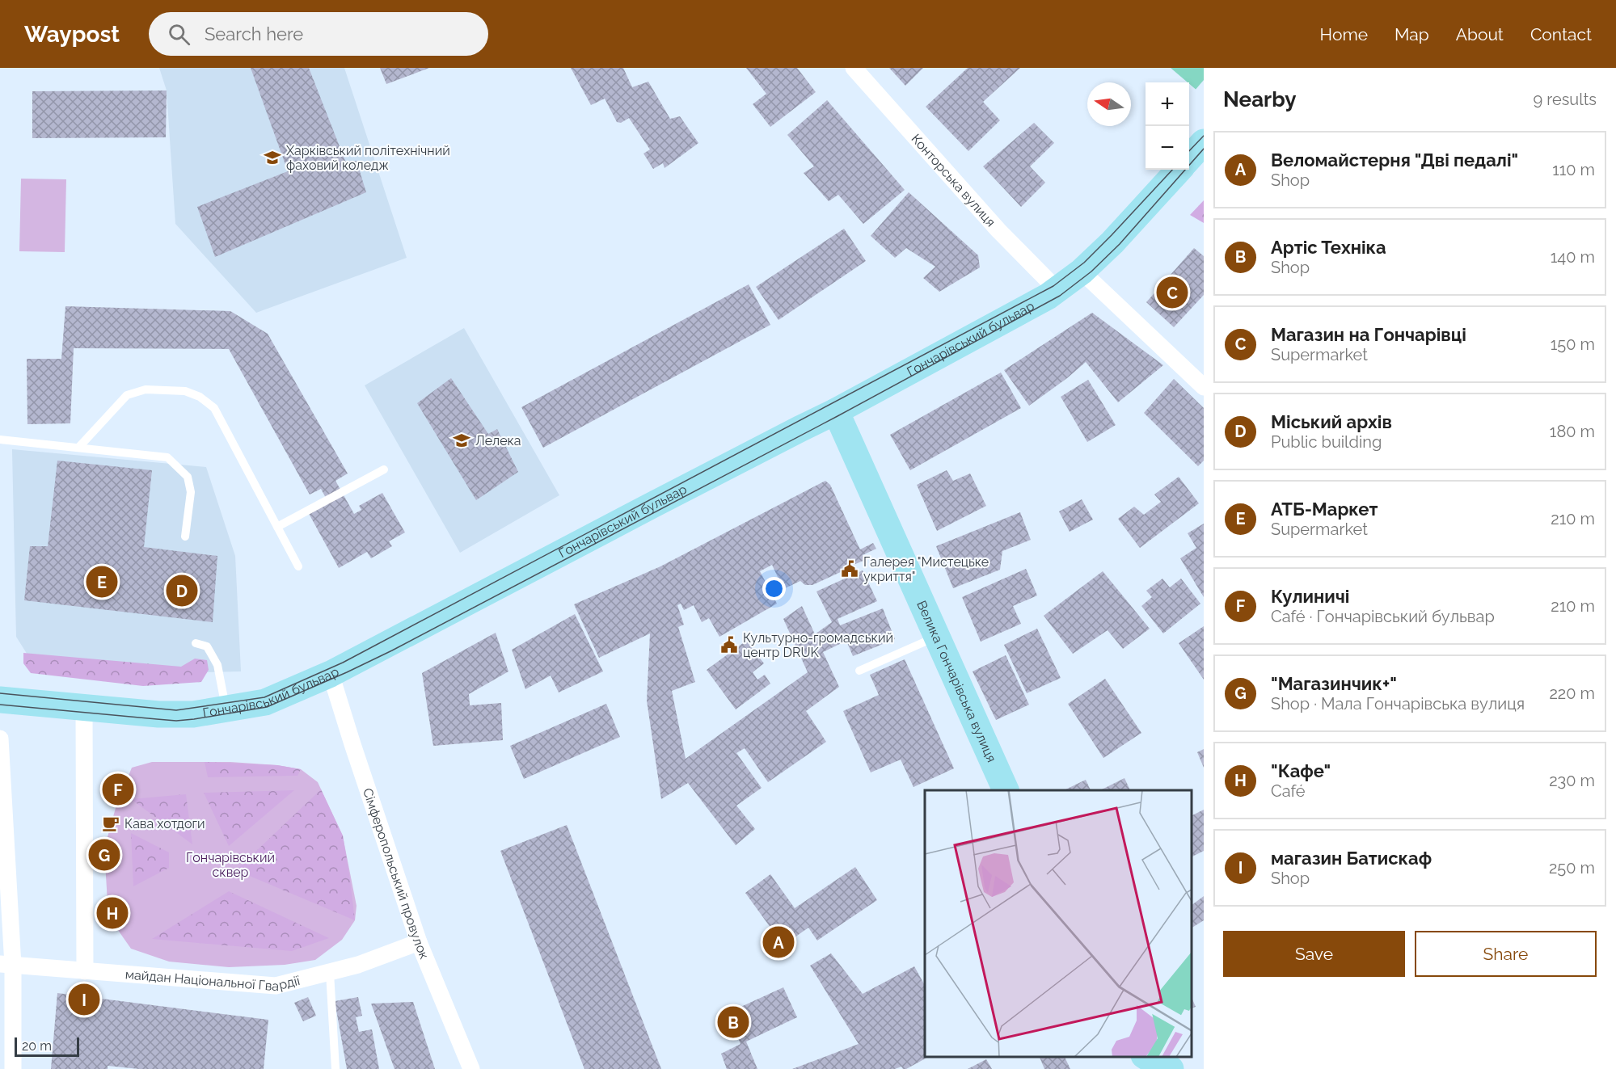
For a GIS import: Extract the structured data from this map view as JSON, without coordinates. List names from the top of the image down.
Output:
{
  "streets": {
    "main road": ["Гончарівський бульвар", "Велика Гончарівська вулиця"],
    "street": ["Конторська вулиця", "Сімферопольський провулок", "майдан Національної Гвардії"]
  },
  "crossings": [
    ["Конторська вулиця", "Гончарівський бульвар"],
    ["Гончарівський бульвар", "Велика Гончарівська вулиця"],
    ["Гончарівський бульвар", "Сімферопольський провулок"],
    ["Сімферопольський провулок", "майдан Національної Гвардії"]
  ],
  "parks": ["Гончарівський сквер"],
  "places": {
    "school or university": ["Харківський політехнічний фаховий коледж", "Лелека"],
    "public building": ["Галерея \"Мистецьке укриття\"", "Культурно-громадський центр DRUK"],
    "cafe": ["Кава хотдоги"]
  },
  "scale_bar": "20 m",
  "north": "left",
  "page": {
    "header": "Waypost",
    "search": "Search here",
    "nav": [
      "Home",
      "Map",
      "About",
      "Contact"
    ],
    "heading": ["Nearby", "9 results"],
    "map_buttons": ["+", "−"],
    "list": [
      {
        "mark": "A",
        "name": "Веломайстерня \"Дві педалі\"",
        "note": "Shop",
        "value": "110 m"
      },
      {
        "mark": "B",
        "name": "Артіс Техніка",
        "note": "Shop",
        "value": "140 m"
      },
      {
        "mark": "C",
        "name": "Магазин на Гончарівці",
        "note": "Supermarket",
        "value": "150 m"
      },
      {
        "mark": "D",
        "name": "Міський архів",
        "note": "Public building",
        "value": "180 m"
      },
      {
        "mark": "E",
        "name": "АТБ-Маркет",
        "note": "Supermarket",
        "value": "210 m"
      },
      {
        "mark": "F",
        "name": "Кулиничі",
        "note": "Café · Гончарівський бульвар",
        "value": "210 m"
      },
      {
        "mark": "G",
        "name": "\"Магазинчик+\"",
        "note": "Shop · Мала Гончарівська вулиця",
        "value": "220 m"
      },
      {
        "mark": "H",
        "name": "\"Кафе\"",
        "note": "Café",
        "value": "230 m"
      },
      {
        "mark": "I",
        "name": "магазин Батискаф",
        "note": "Shop",
        "value": "250 m"
      }
    ],
    "pins": [
      "C",
      "E",
      "D",
      "F",
      "G",
      "H",
      "A",
      "I",
      "B"
    ],
    "buttons": ["Save", "Share"],
    "scale": "20 m"
  }
}
